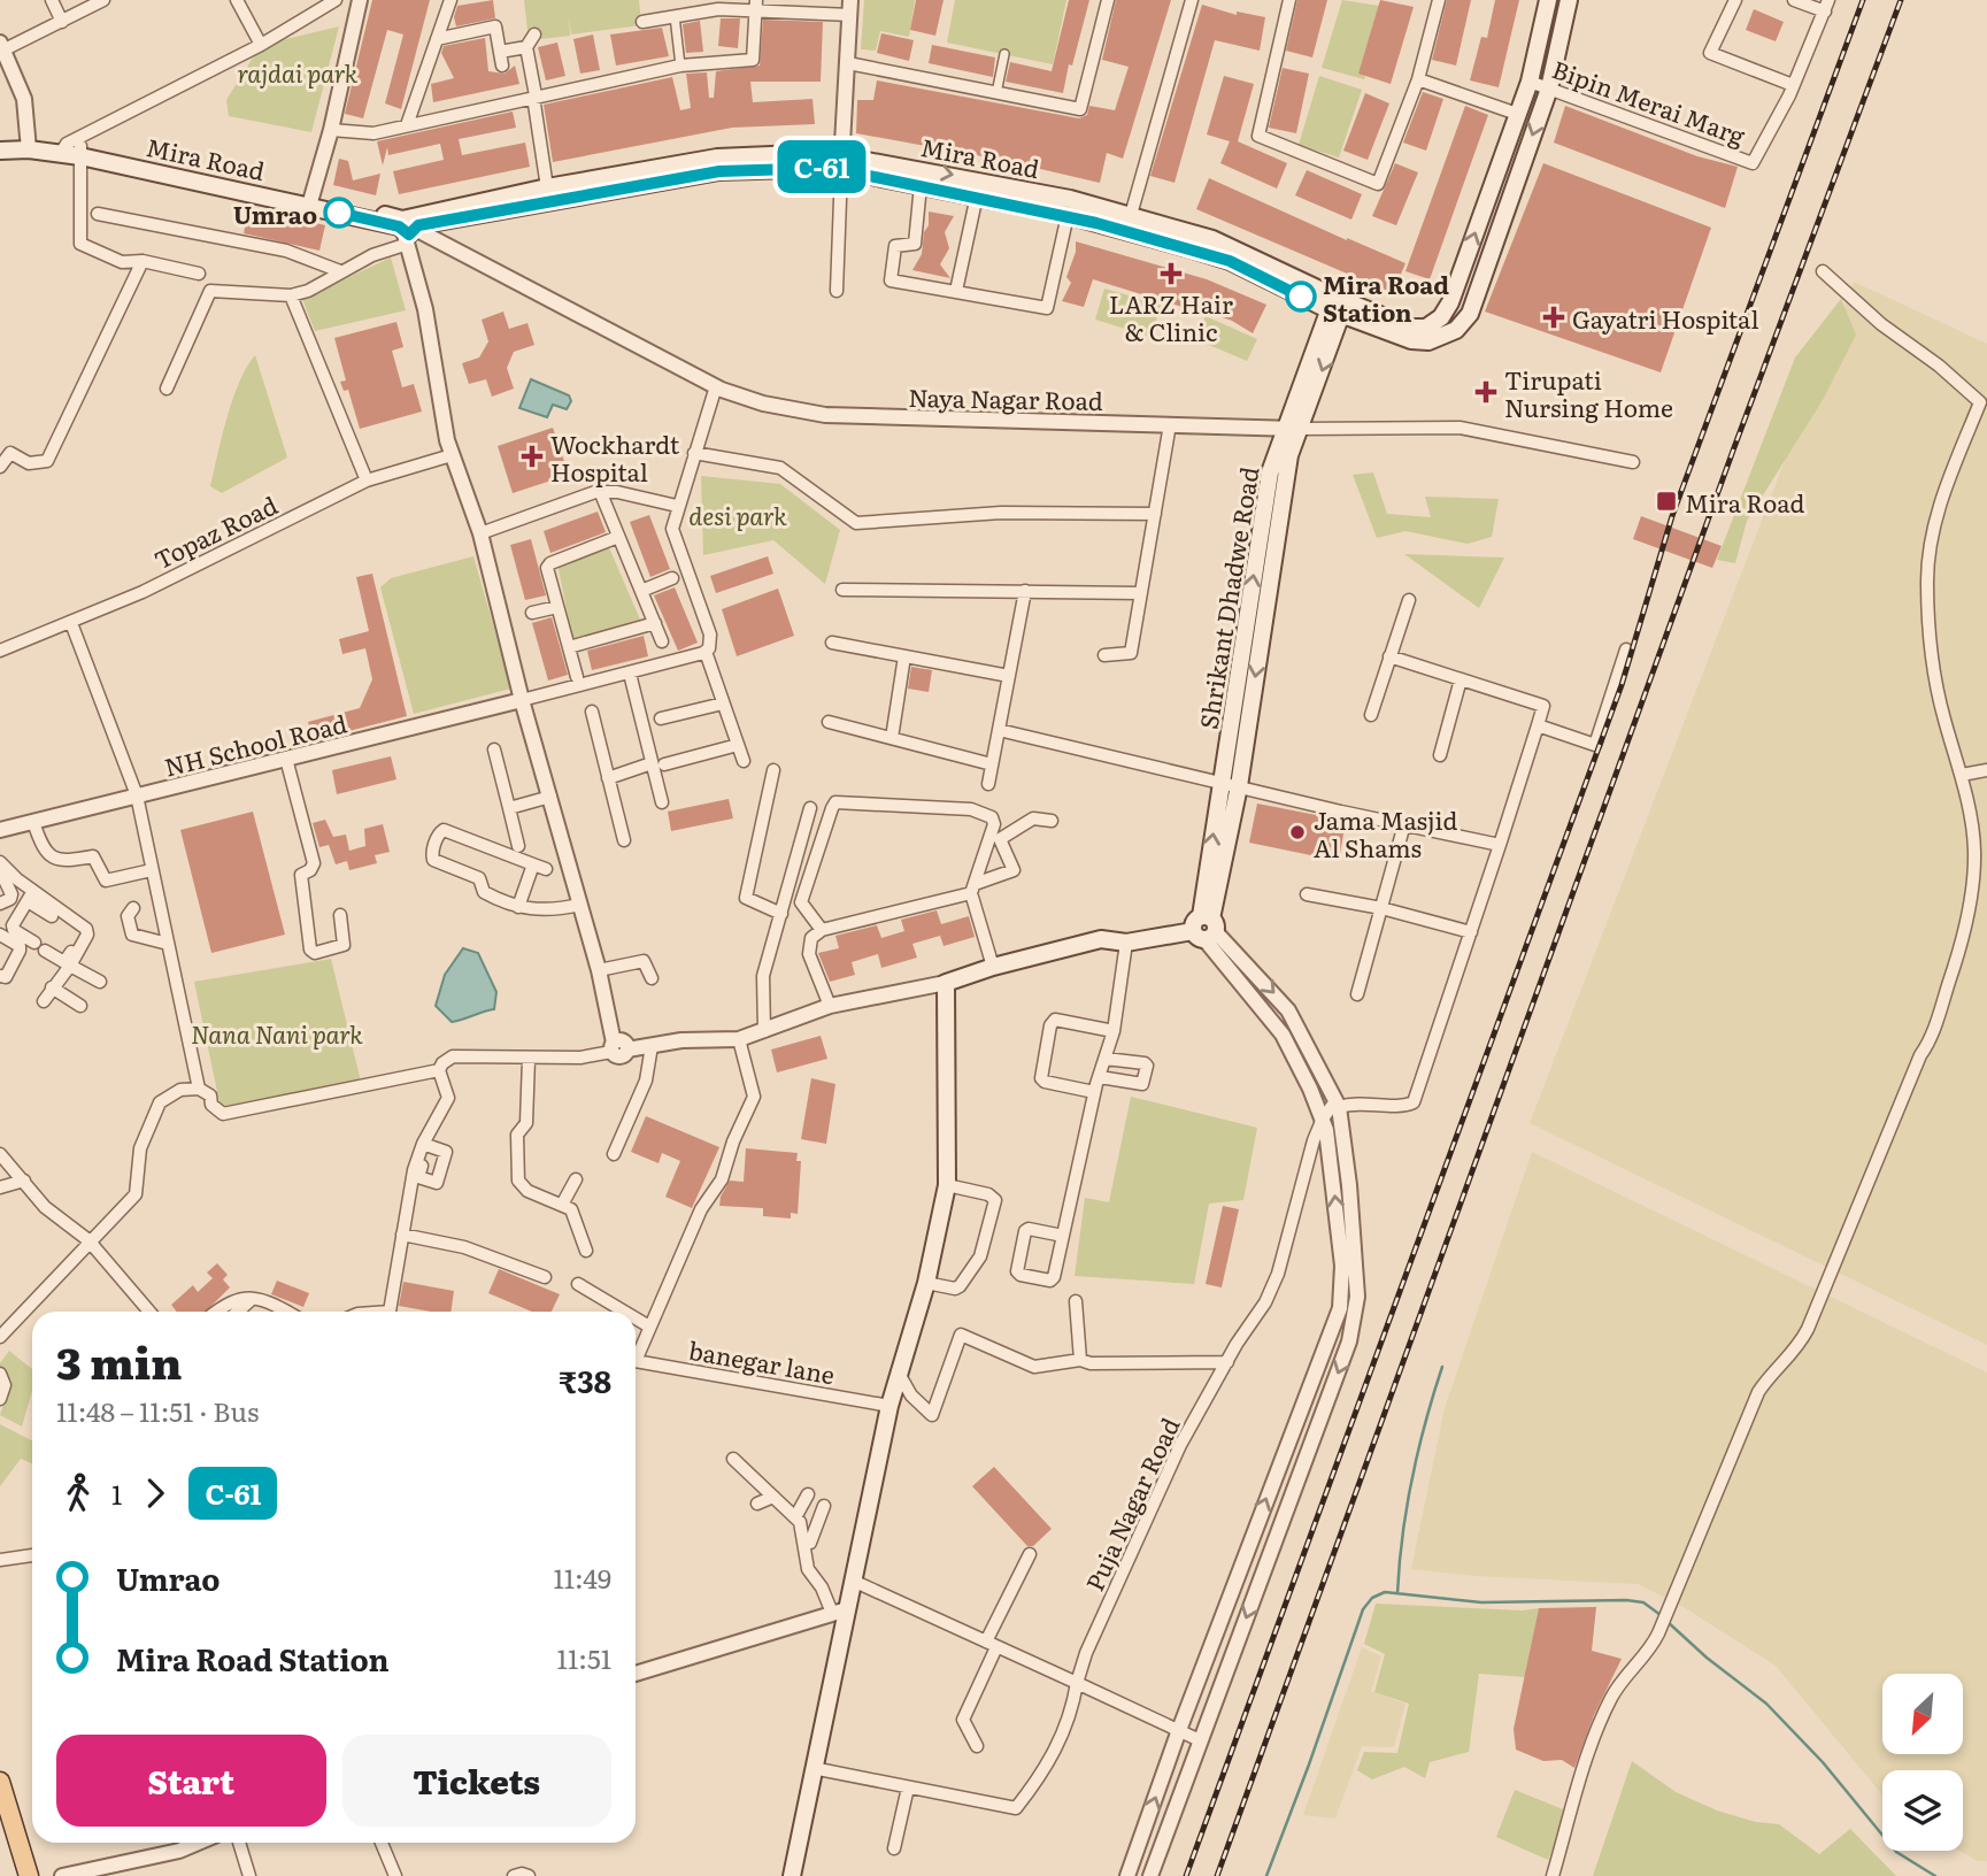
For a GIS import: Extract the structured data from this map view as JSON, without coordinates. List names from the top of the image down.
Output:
{
  "streets": {
    "main road": ["Mira Road", "Shrikant Dhadwe Road"],
    "street": [
      "Bipin Merai Marg",
      "Naya Nagar Road",
      "Topaz Road",
      "NH School Road",
      "banegar lane",
      "Puja Nagar Road"
    ]
  },
  "crossings": [
    ["Mira Road", "Naya Nagar Road"],
    ["Mira Road", "Shrikant Dhadwe Road"],
    ["Naya Nagar Road", "Shrikant Dhadwe Road"]
  ],
  "parks": ["rajdai park", "desi park", "Nana Nani park"],
  "places": {
    "other": ["Umrao", "Mira Road Station", "Jama Masjid Al Shams"],
    "health": [
      "LARZ Hair & Clinic",
      "Gayatri Hospital",
      "Tirupati Nursing Home",
      "Wockhardt Hospital"
    ],
    "transit": ["Mira Road"]
  },
  "lines": ["bus line C-61"],
  "north": "bottom left",
  "page": {
    "on_map": "C-61",
    "heading": ["3 min", "11:48 – 11:51 · Bus", "₹38"],
    "legs": ["1", "C-61"],
    "list": [
      {
        "name": "Umrao",
        "value": "11:49"
      },
      {
        "name": "Mira Road Station",
        "value": "11:51"
      }
    ],
    "buttons": ["Start", "Tickets"]
  }
}
